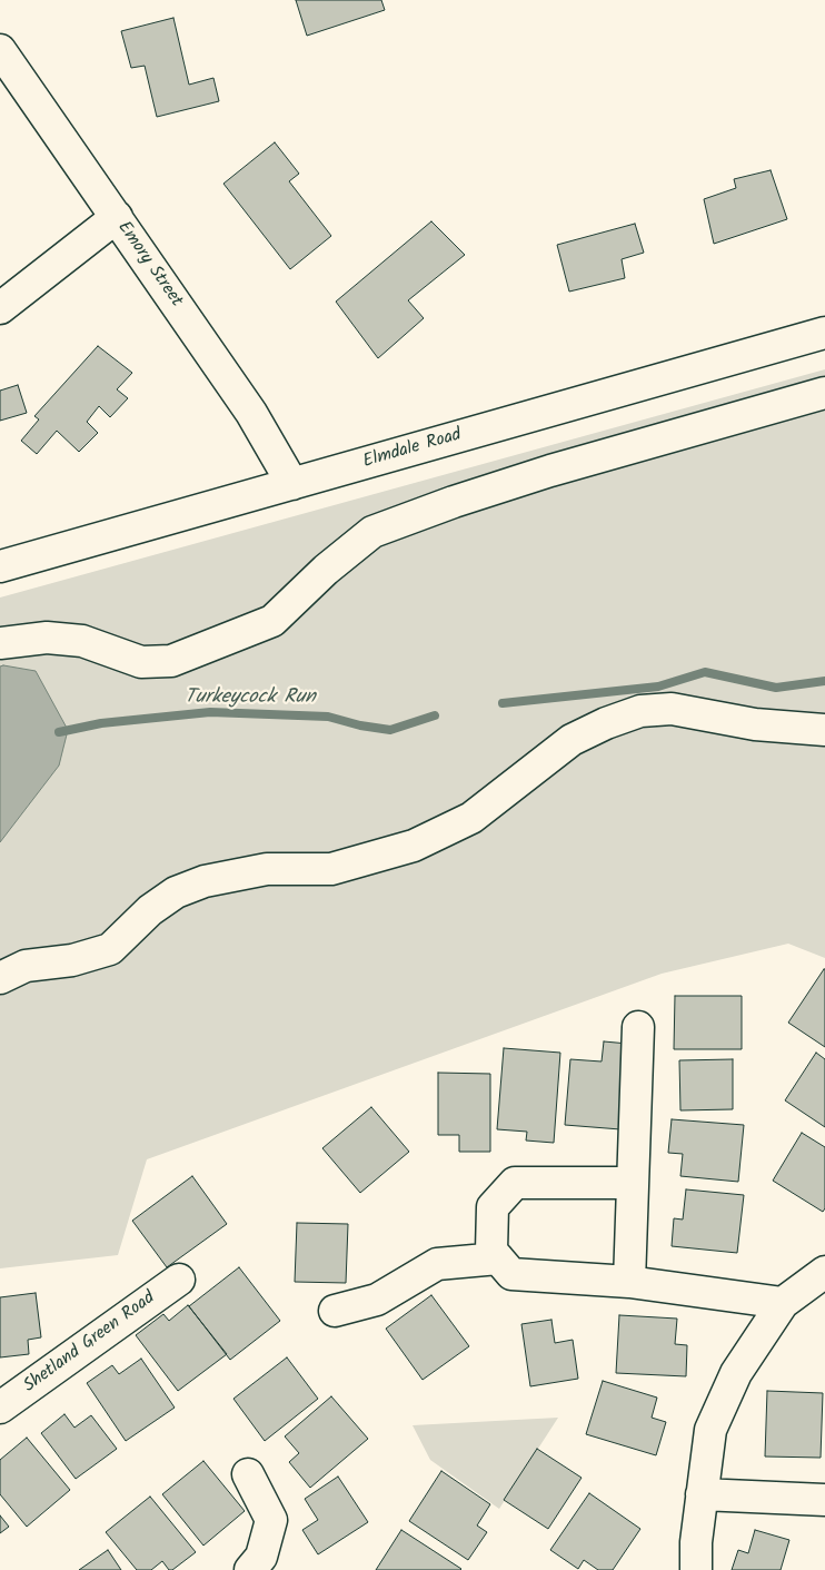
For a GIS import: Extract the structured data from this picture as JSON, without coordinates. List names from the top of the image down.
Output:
{
  "streets": {
    "street": ["Emory Street", "Elmdale Road", "Shetland Green Road"]
  },
  "crossings": [
    ["Emory Street", "Elmdale Road"]
  ],
  "water": ["Turkeycock Run"]
}
